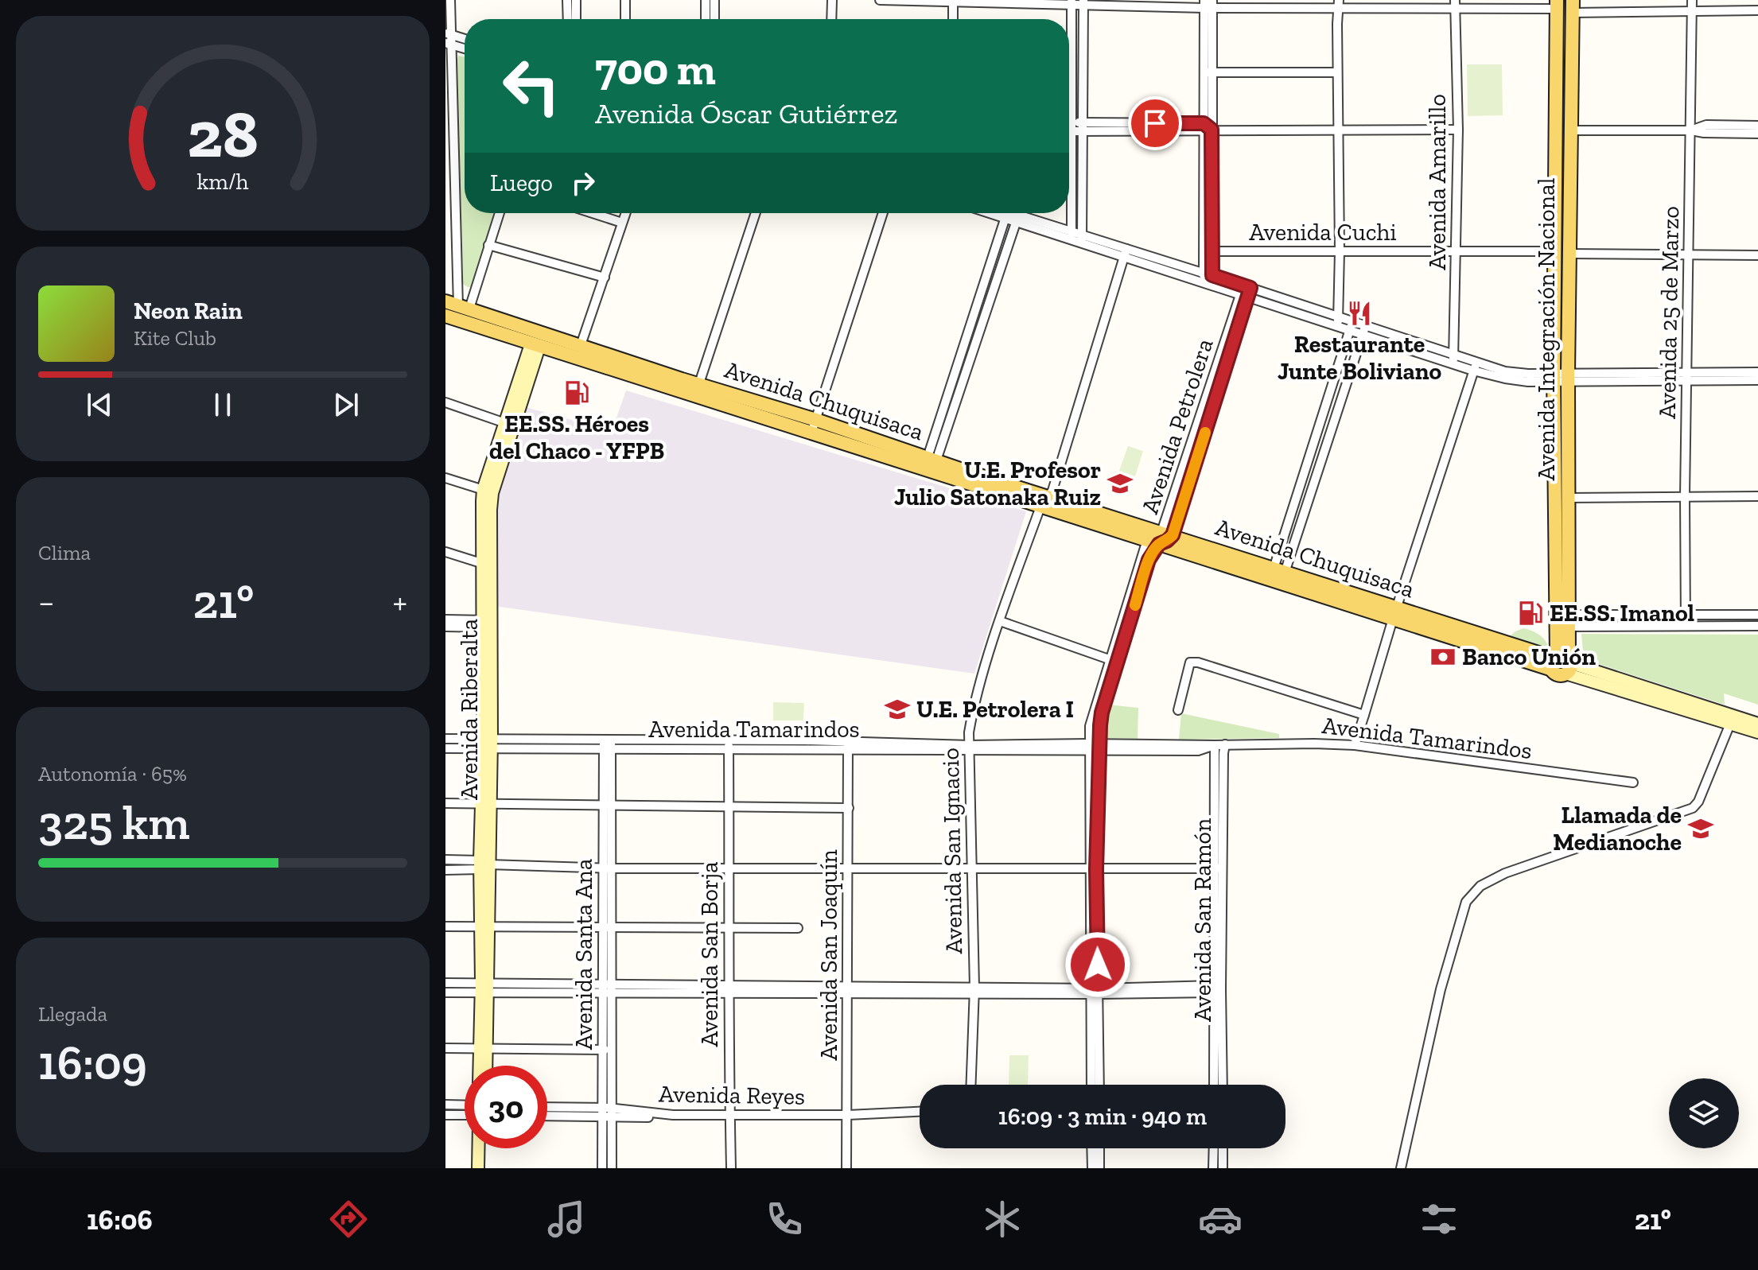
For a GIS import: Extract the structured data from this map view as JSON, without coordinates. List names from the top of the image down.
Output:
{
  "streets": {
    "main road": ["Avenida Integración Nacional", "Avenida Chuquisaca"],
    "street": [
      "Avenida Amarillo",
      "Avenida Cuchi",
      "Avenida 25 de Marzo",
      "Avenida Petrolera",
      "Avenida Riberalta",
      "Avenida Tamarindos",
      "Avenida San Ignacio",
      "Avenida San Ramón",
      "Avenida Santa Ana",
      "Avenida San Borja",
      "Avenida San Joaquín",
      "Avenida Reyes"
    ]
  },
  "crossings": [
    ["Avenida Amarillo", "Avenida Cuchi"],
    ["Avenida Cuchi", "Avenida Integración Nacional"],
    ["Avenida Integración Nacional", "Avenida Chuquisaca"],
    ["Avenida Chuquisaca", "Avenida Petrolera"],
    ["Avenida Chuquisaca", "Avenida Riberalta"],
    ["Avenida Chuquisaca", "Avenida San Ignacio"],
    ["Avenida Petrolera", "Avenida Tamarindos"],
    ["Avenida Riberalta", "Avenida Tamarindos"],
    ["Avenida Tamarindos", "Avenida San Ignacio"],
    ["Avenida Tamarindos", "Avenida San Ramón"],
    ["Avenida Tamarindos", "Avenida Santa Ana"],
    ["Avenida Tamarindos", "Avenida San Borja"],
    ["Avenida Tamarindos", "Avenida San Joaquín"],
    ["Avenida Santa Ana", "Avenida Reyes"],
    ["Avenida San Borja", "Avenida Reyes"],
    ["Avenida San Joaquín", "Avenida Reyes"]
  ],
  "places": {
    "restaurant": ["Restaurante Junte Boliviano"],
    "fuel station": ["EE.SS. Héroes del Chaco - YFPB", "EE.SS. Imanol"],
    "school or university": ["U.E. Profesor Julio Satonaka Ruiz", "U.E. Petrolera I", "Llamada de Medianoche"],
    "bank": ["Banco Unión"]
  },
  "page": {
    "turn": ["700 m", "Avenida Óscar Gutiérrez"],
    "then": "Luego",
    "song": ["Neon Rain", "Kite Club"],
    "tile": [
      "Clima",
      ["Autonomía · 65%", "325 km"],
      ["Llegada", "16:09"]
    ],
    "heat": ["−", "21°", "+"],
    "limit": "30",
    "trip": "16:09 · 3 min · 940 m",
    "tabs": ["16:06", "21°"],
    "gauge": ["28", "km/h"]
  }
}
